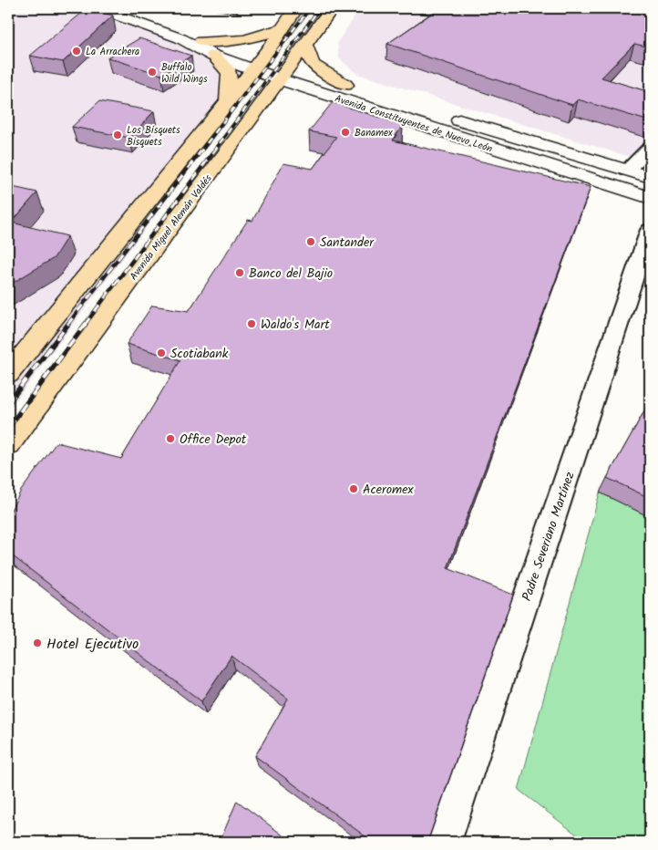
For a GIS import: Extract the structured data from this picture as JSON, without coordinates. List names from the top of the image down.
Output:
{
  "streets": {
    "highway": ["Avenida Miguel Alemán Valdés"],
    "main road": ["Avenida Constituyentes de Nuevo León"],
    "street": ["Padre Severiano Martínez"]
  },
  "crossings": [
    ["Avenida Constituyentes de Nuevo León", "Avenida Miguel Alemán Valdés"]
  ],
  "places": [
    "La Arrachera",
    "Buffalo Wild Wings",
    "Banamex",
    "Los Bisquets Bisquets",
    "Santander",
    "Banco del Bajio",
    "Waldo's Mart",
    "Scotiabank",
    "Office Depot",
    "Aceromex",
    "Hotel Ejecutivo"
  ]
}
